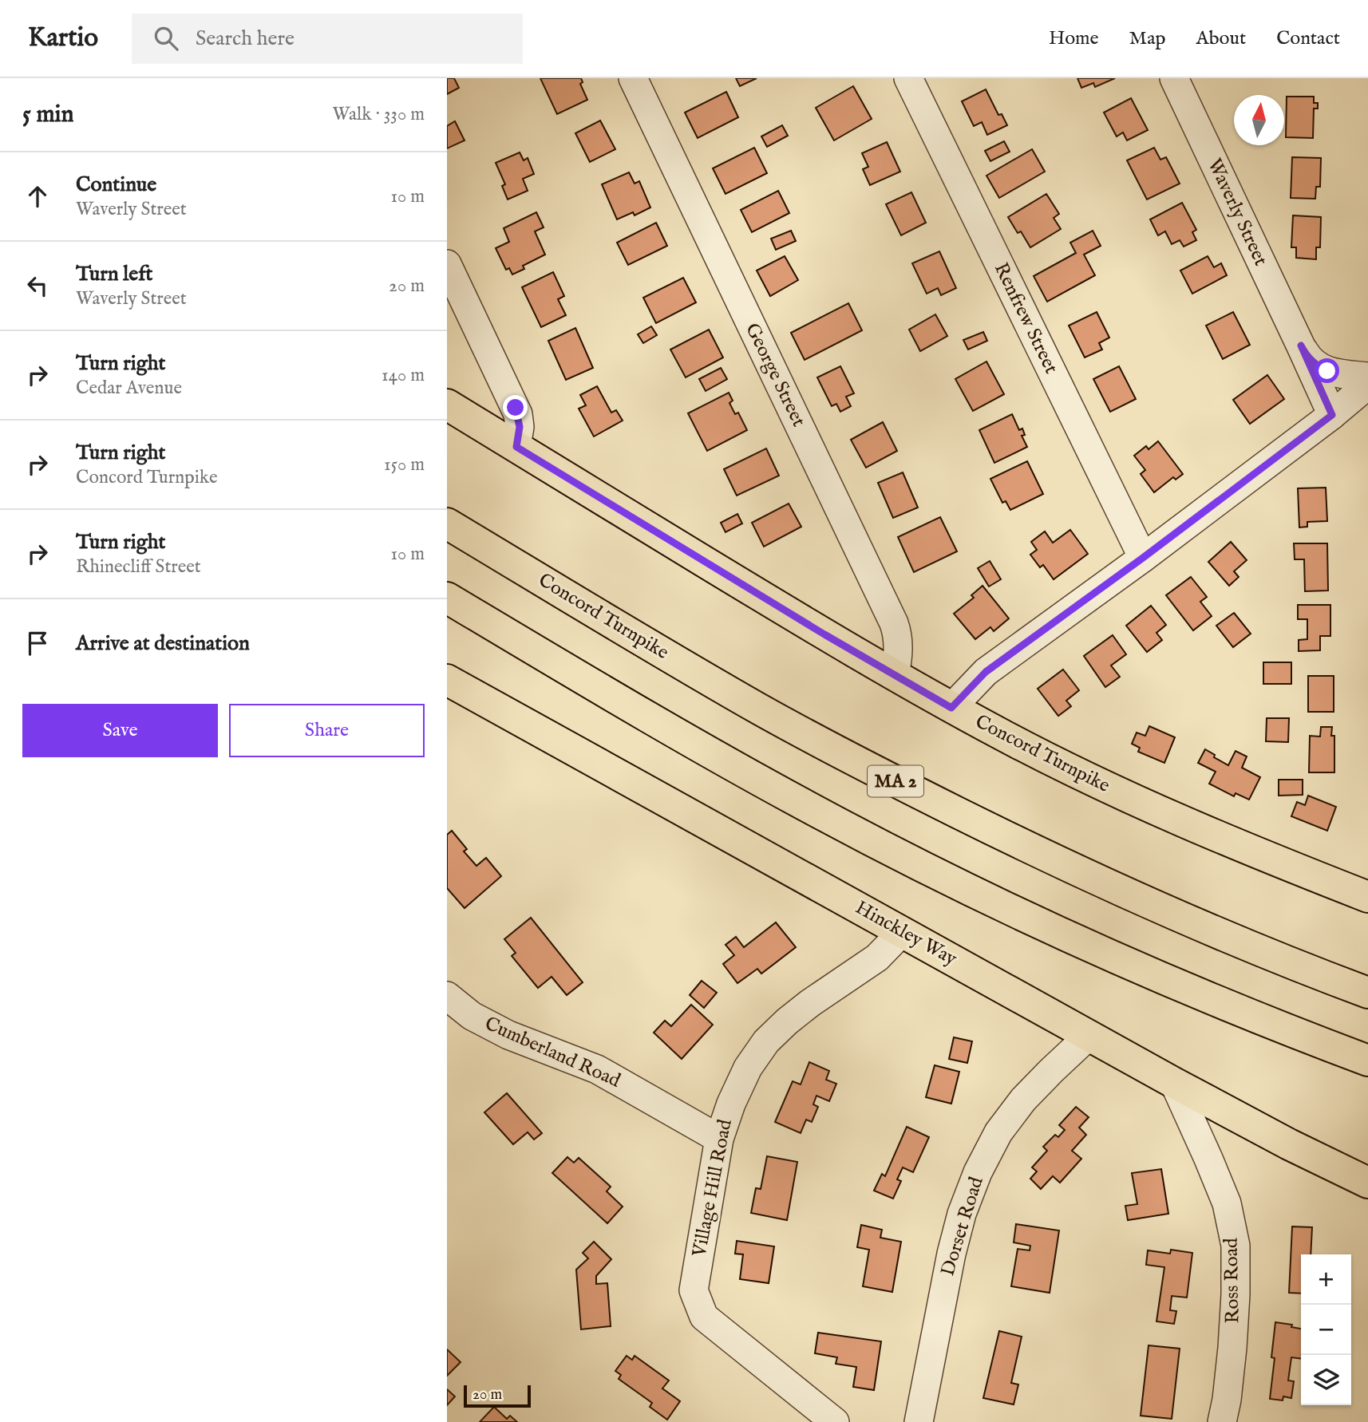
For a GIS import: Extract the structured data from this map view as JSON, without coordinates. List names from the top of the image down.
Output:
{
  "streets": {
    "main road": ["Concord Turnpike", "MA 2", "Hinckley Way"],
    "street": [
      "Waverly Street",
      "Renfrew Street",
      "George Street",
      "Cumberland Road",
      "Village Hill Road",
      "Dorset Road",
      "Ross Road"
    ]
  },
  "crossings": [
    ["George Street", "Concord Turnpike"],
    ["Hinckley Way", "Village Hill Road"],
    ["Hinckley Way", "Dorset Road"],
    ["Hinckley Way", "Ross Road"],
    ["Cumberland Road", "Village Hill Road"]
  ],
  "scale_bar": "20 m",
  "north": "top",
  "page": {
    "header": "Kartio",
    "search": "Search here",
    "nav": [
      "Home",
      "Map",
      "About",
      "Contact"
    ],
    "heading": ["5 min", "Walk · 330 m"],
    "list": [
      ["Continue", "Waverly Street", "10 m"],
      ["Turn left", "Waverly Street", "20 m"],
      ["Turn right", "Cedar Avenue", "140 m"],
      ["Turn right", "Concord Turnpike", "150 m"],
      ["Turn right", "Rhinecliff Street", "10 m"],
      "Arrive at destination"
    ],
    "buttons": ["Save", "Share"],
    "map_buttons": ["+", "−"],
    "scale": "20 m"
  }
}
